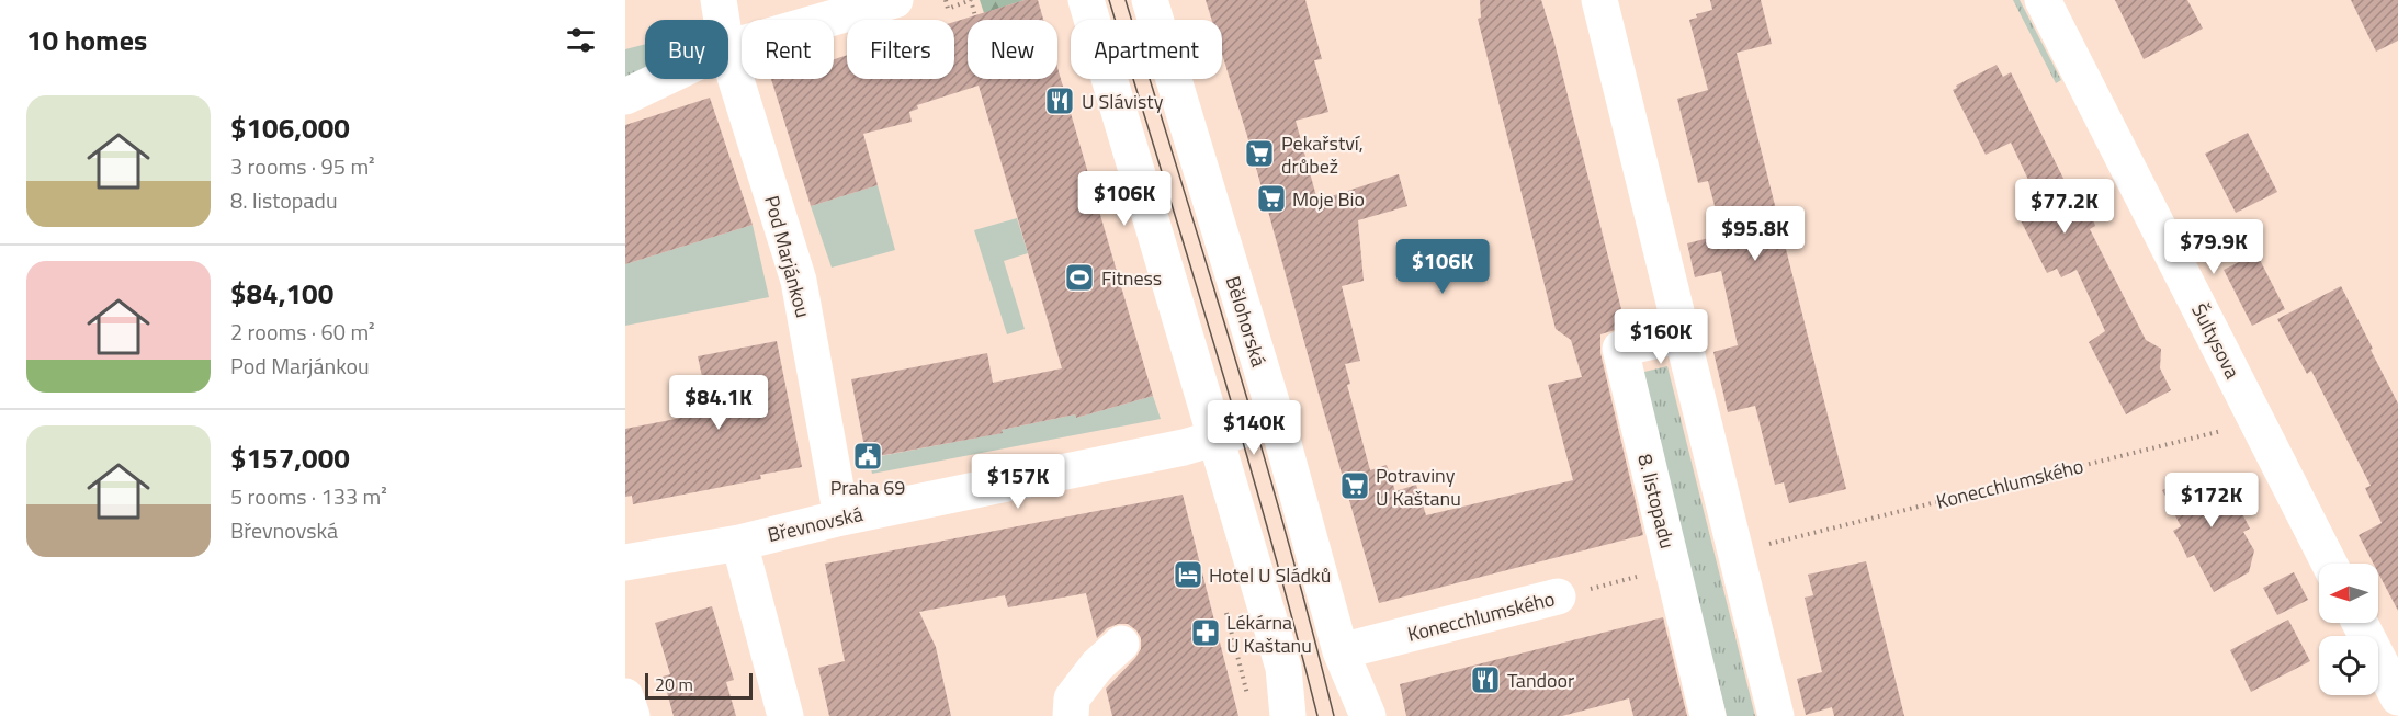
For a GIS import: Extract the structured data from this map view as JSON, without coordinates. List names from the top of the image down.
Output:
{
  "streets": {
    "street": [
      "Pod Marjánkou",
      "Bělohorská",
      "Šultysova",
      "Konecchlumského",
      "8. listopadu",
      "Břevnovská"
    ]
  },
  "crossings": [
    ["Pod Marjánkou", "Břevnovská"],
    ["Bělohorská", "Konecchlumského"],
    ["Bělohorská", "Břevnovská"],
    ["Šultysova", "Konecchlumského"]
  ],
  "places": {
    "restaurant": ["U Slávisty", "Tandoor"],
    "supermarket": ["Pekařství, drůbež", "Moje Bio", "Potraviny U Kaštanu"],
    "sports": ["Fitness"],
    "public building": ["Praha 69"],
    "hotel": ["Hotel U Sládků"],
    "pharmacy": ["Lékárna U Kaštanu"]
  },
  "scale_bar": "20 m",
  "north": "left",
  "page": {
    "heading": "10 homes",
    "chip": [
      "Buy",
      "Rent",
      "Filters",
      "New",
      "Apartment"
    ],
    "list": [
      {
        "name": "$106,000",
        "note": "3 rooms · 95 m² · 8. listopadu"
      },
      {
        "name": "$84,100",
        "note": "2 rooms · 60 m² · Pod Marjánkou"
      },
      {
        "name": "$157,000",
        "note": "5 rooms · 133 m² · Břevnovská"
      }
    ],
    "price": [
      "$106K",
      "$77.2K",
      "$95.8K",
      "$79.9K",
      "$106K",
      "$160K",
      "$84.1K",
      "$140K",
      "$157K",
      "$172K"
    ],
    "scale": "20 m"
  }
}
